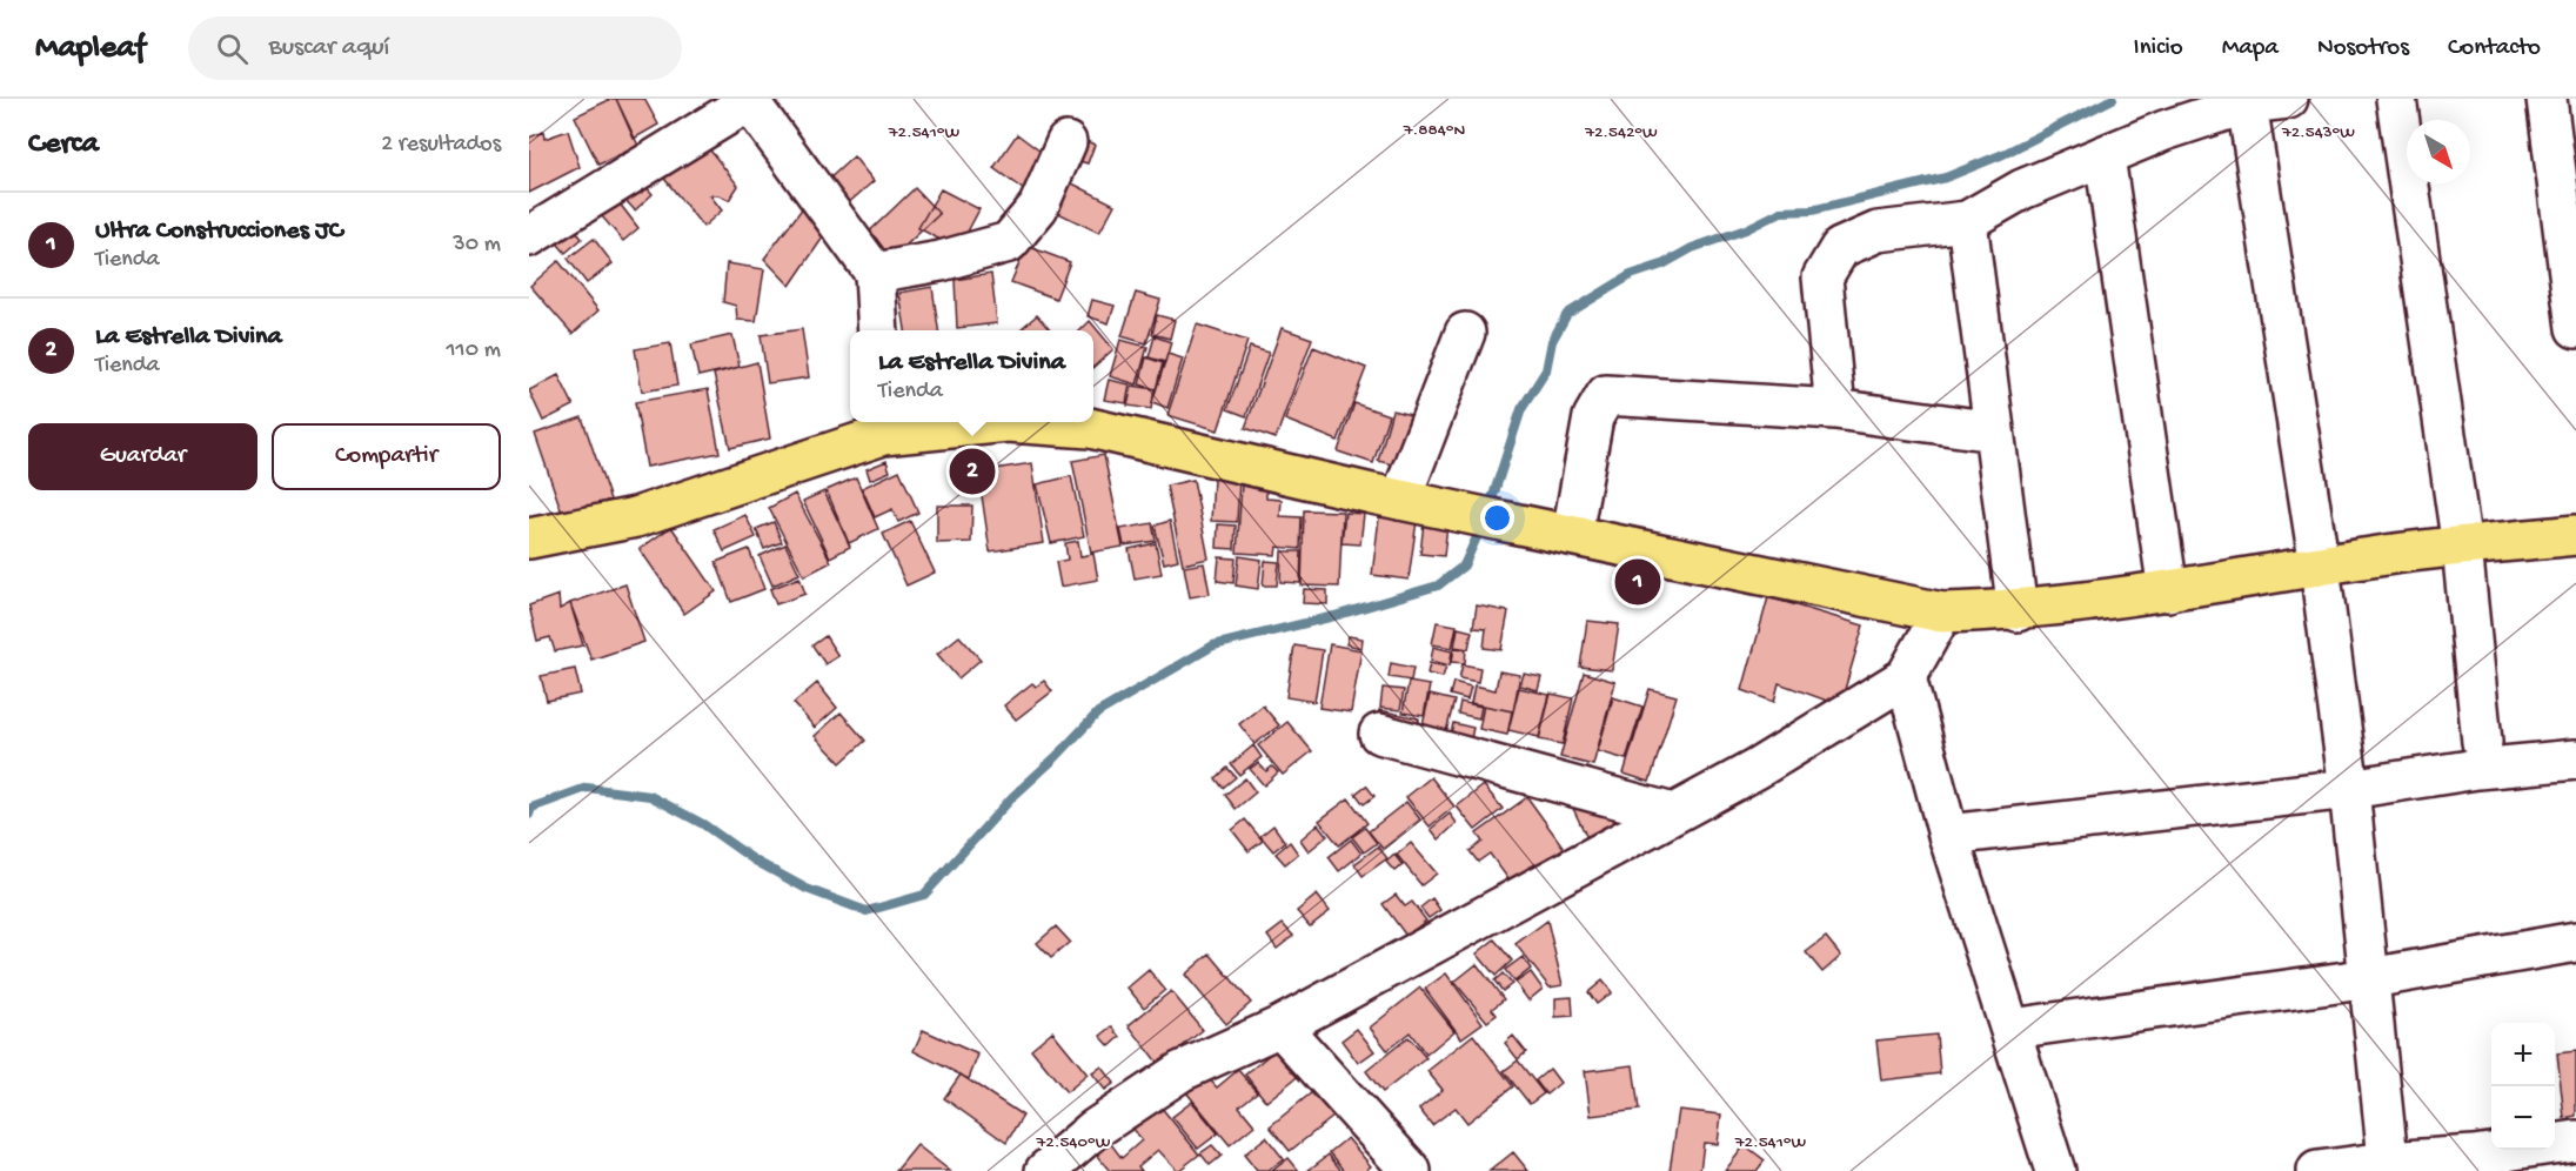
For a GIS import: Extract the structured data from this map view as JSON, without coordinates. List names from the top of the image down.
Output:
{
  "north": "bottom right",
  "page": {
    "header": "Mapleaf",
    "search": "Buscar aquí",
    "nav": [
      "Inicio",
      "Mapa",
      "Nosotros",
      "Contacto"
    ],
    "heading": ["Cerca", "2 resultados"],
    "list": [
      {
        "mark": "1",
        "name": "Ultra Construcciones JC",
        "note": "Tienda",
        "value": "30 m"
      },
      {
        "mark": "2",
        "name": "La Estrella Divina",
        "note": "Tienda",
        "value": "110 m"
      }
    ],
    "popup": ["La Estrella Divina", "Tienda"],
    "buttons": ["Guardar", "Compartir"],
    "pins": ["2", "1"],
    "map_buttons": ["+", "−"]
  },
  "coordinates": [
    "7.884°N",
    "72.541°W",
    "72.542°W",
    "72.543°W",
    "72.540°W"
  ]
}
